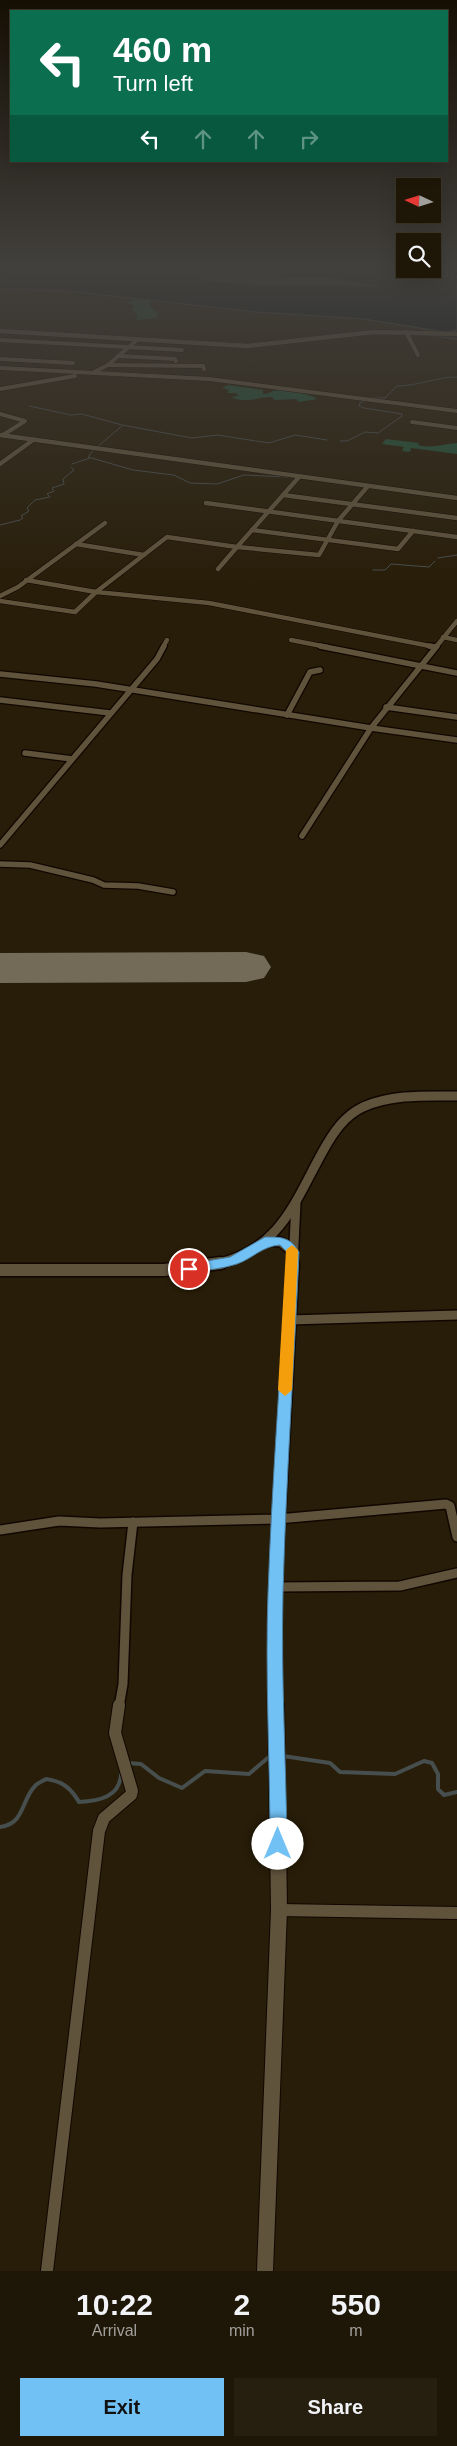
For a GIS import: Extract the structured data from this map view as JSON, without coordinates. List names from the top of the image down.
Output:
{
  "north": "left",
  "page": {
    "turn": ["460 m", "Turn left"],
    "eta": [
      "10:22",
      "Arrival",
      "2",
      "min",
      "550",
      "m"
    ],
    "buttons": ["Exit", "Share"]
  }
}
